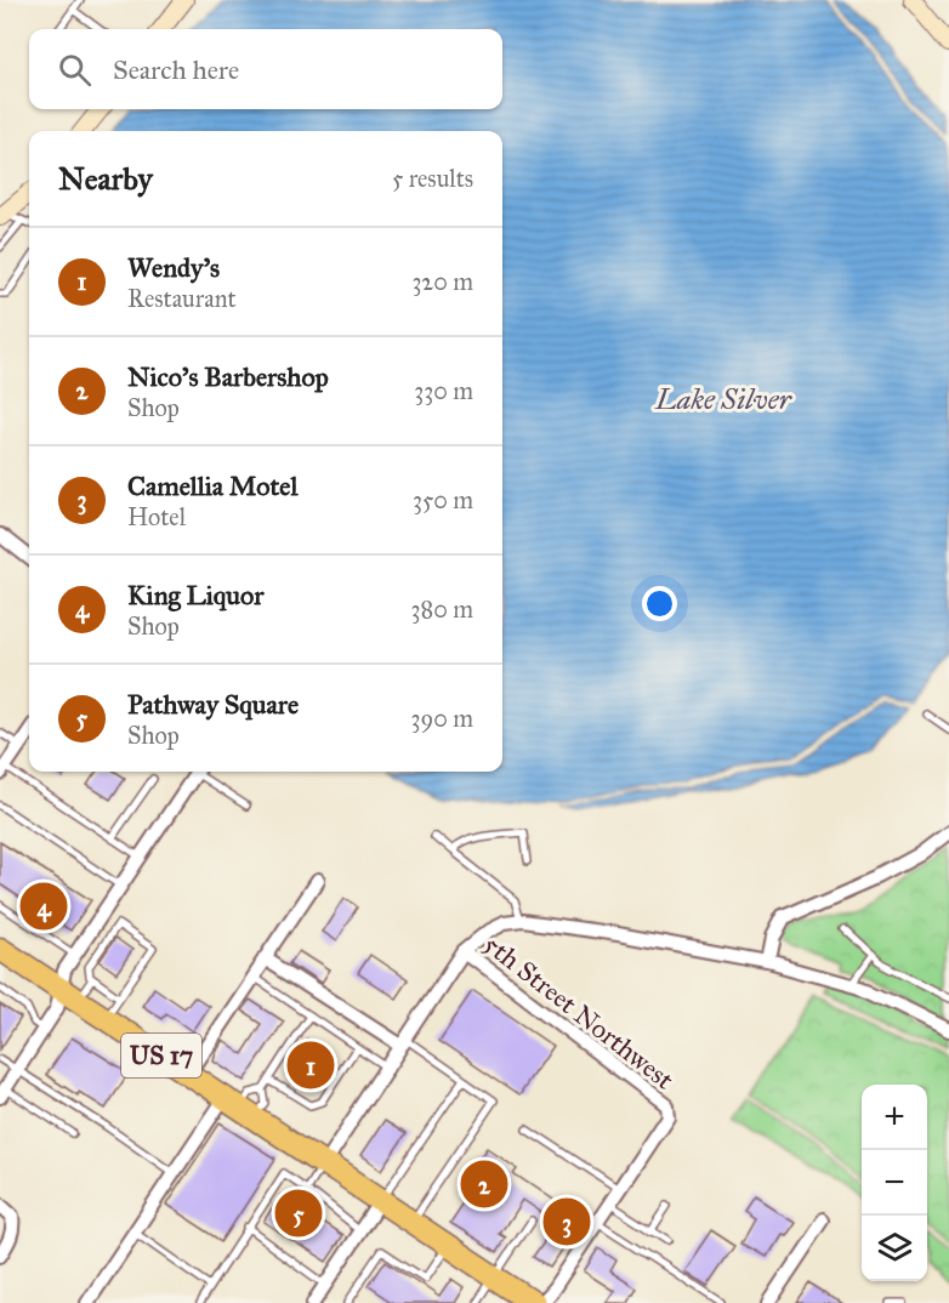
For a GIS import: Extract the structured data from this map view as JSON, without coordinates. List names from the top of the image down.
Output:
{
  "streets": {
    "highway": ["US 17"],
    "street": ["5th Street Northwest"]
  },
  "water": ["Lake Silver"],
  "page": {
    "search": "Search here",
    "heading": ["Nearby", "5 results"],
    "list": [
      {
        "mark": "1",
        "name": "Wendy's",
        "note": "Restaurant",
        "value": "320 m"
      },
      {
        "mark": "2",
        "name": "Nico's Barbershop",
        "note": "Shop",
        "value": "330 m"
      },
      {
        "mark": "3",
        "name": "Camellia Motel",
        "note": "Hotel",
        "value": "350 m"
      },
      {
        "mark": "4",
        "name": "King Liquor",
        "note": "Shop",
        "value": "380 m"
      },
      {
        "mark": "5",
        "name": "Pathway Square",
        "note": "Shop",
        "value": "390 m"
      }
    ],
    "pins": [
      "4",
      "1",
      "2",
      "5",
      "3"
    ],
    "map_buttons": ["+", "−"]
  }
}
